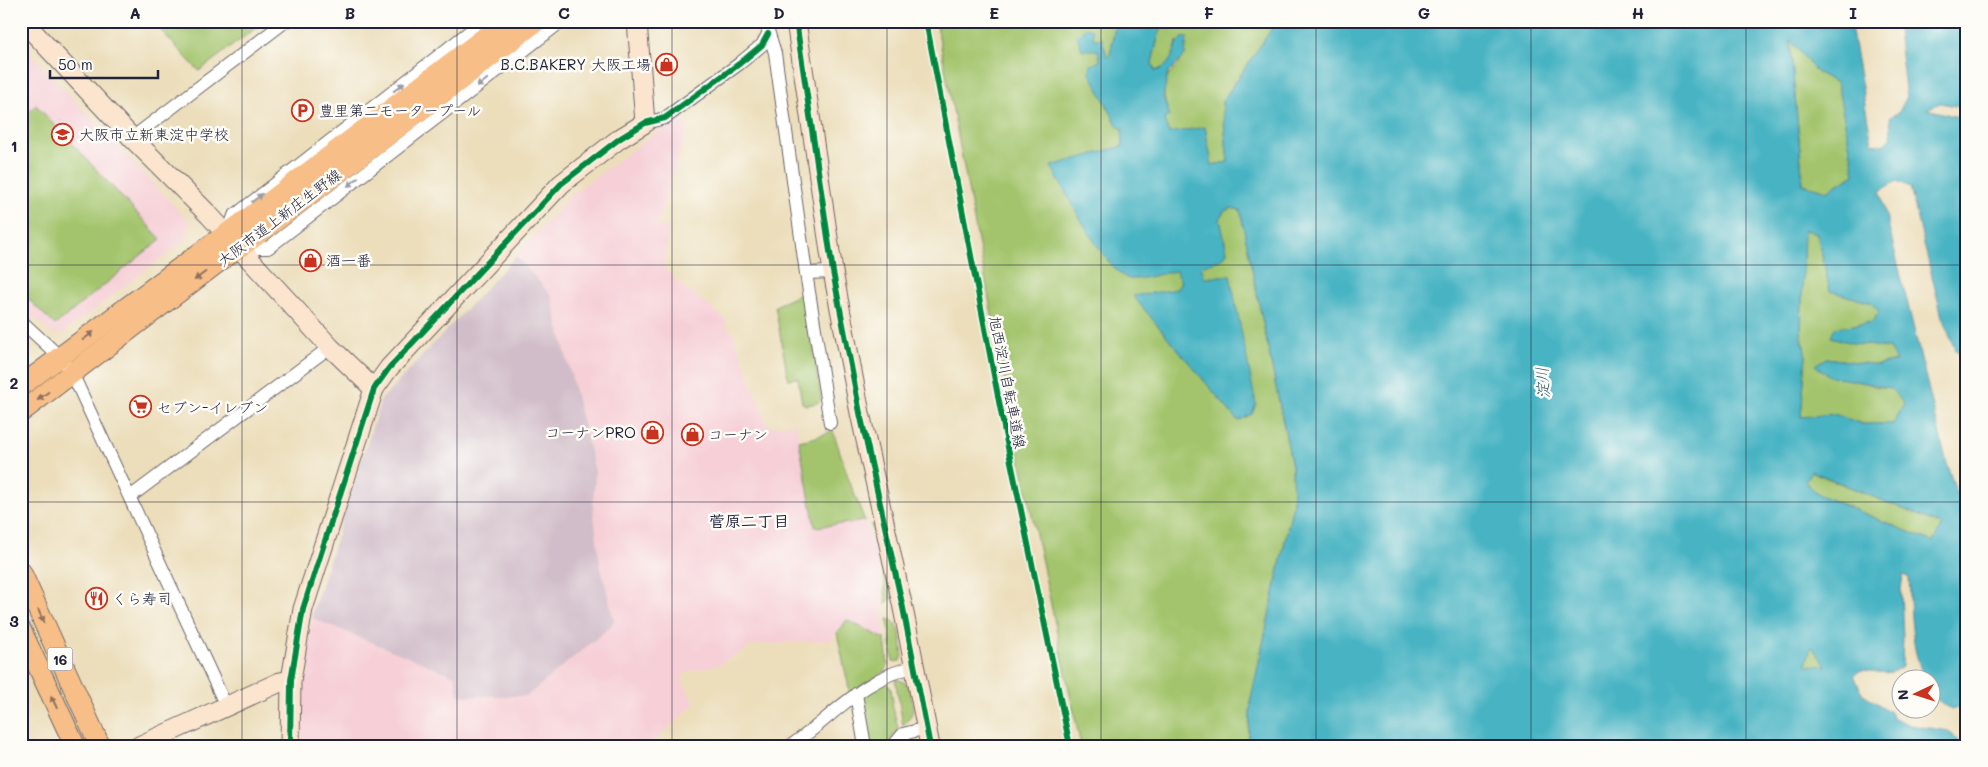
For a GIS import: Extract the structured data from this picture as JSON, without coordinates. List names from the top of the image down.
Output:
{
  "streets": {
    "main road": ["大阪市道上新庄生野線", "16"],
    "cycle path": ["旭西淀川自転車道線"]
  },
  "districts": ["菅原二丁目"],
  "water": ["淀川"],
  "places": {
    "shop": [
      "B.C.BAKERY 大阪工場",
      "酒一番",
      "コーナンPRO",
      "コーナン"
    ],
    "parking": ["豊里第二モータープール"],
    "school or university": ["大阪市立新東淀中学校"],
    "supermarket": ["セブン-イレブン"],
    "restaurant": ["くら寿司"]
  },
  "scale_bar": "50 m",
  "north": "left",
  "grid": {
    "columns": [
      "A",
      "B",
      "C",
      "D",
      "E",
      "F",
      "G",
      "H",
      "I"
    ],
    "rows": ["1", "2", "3"]
  }
}
